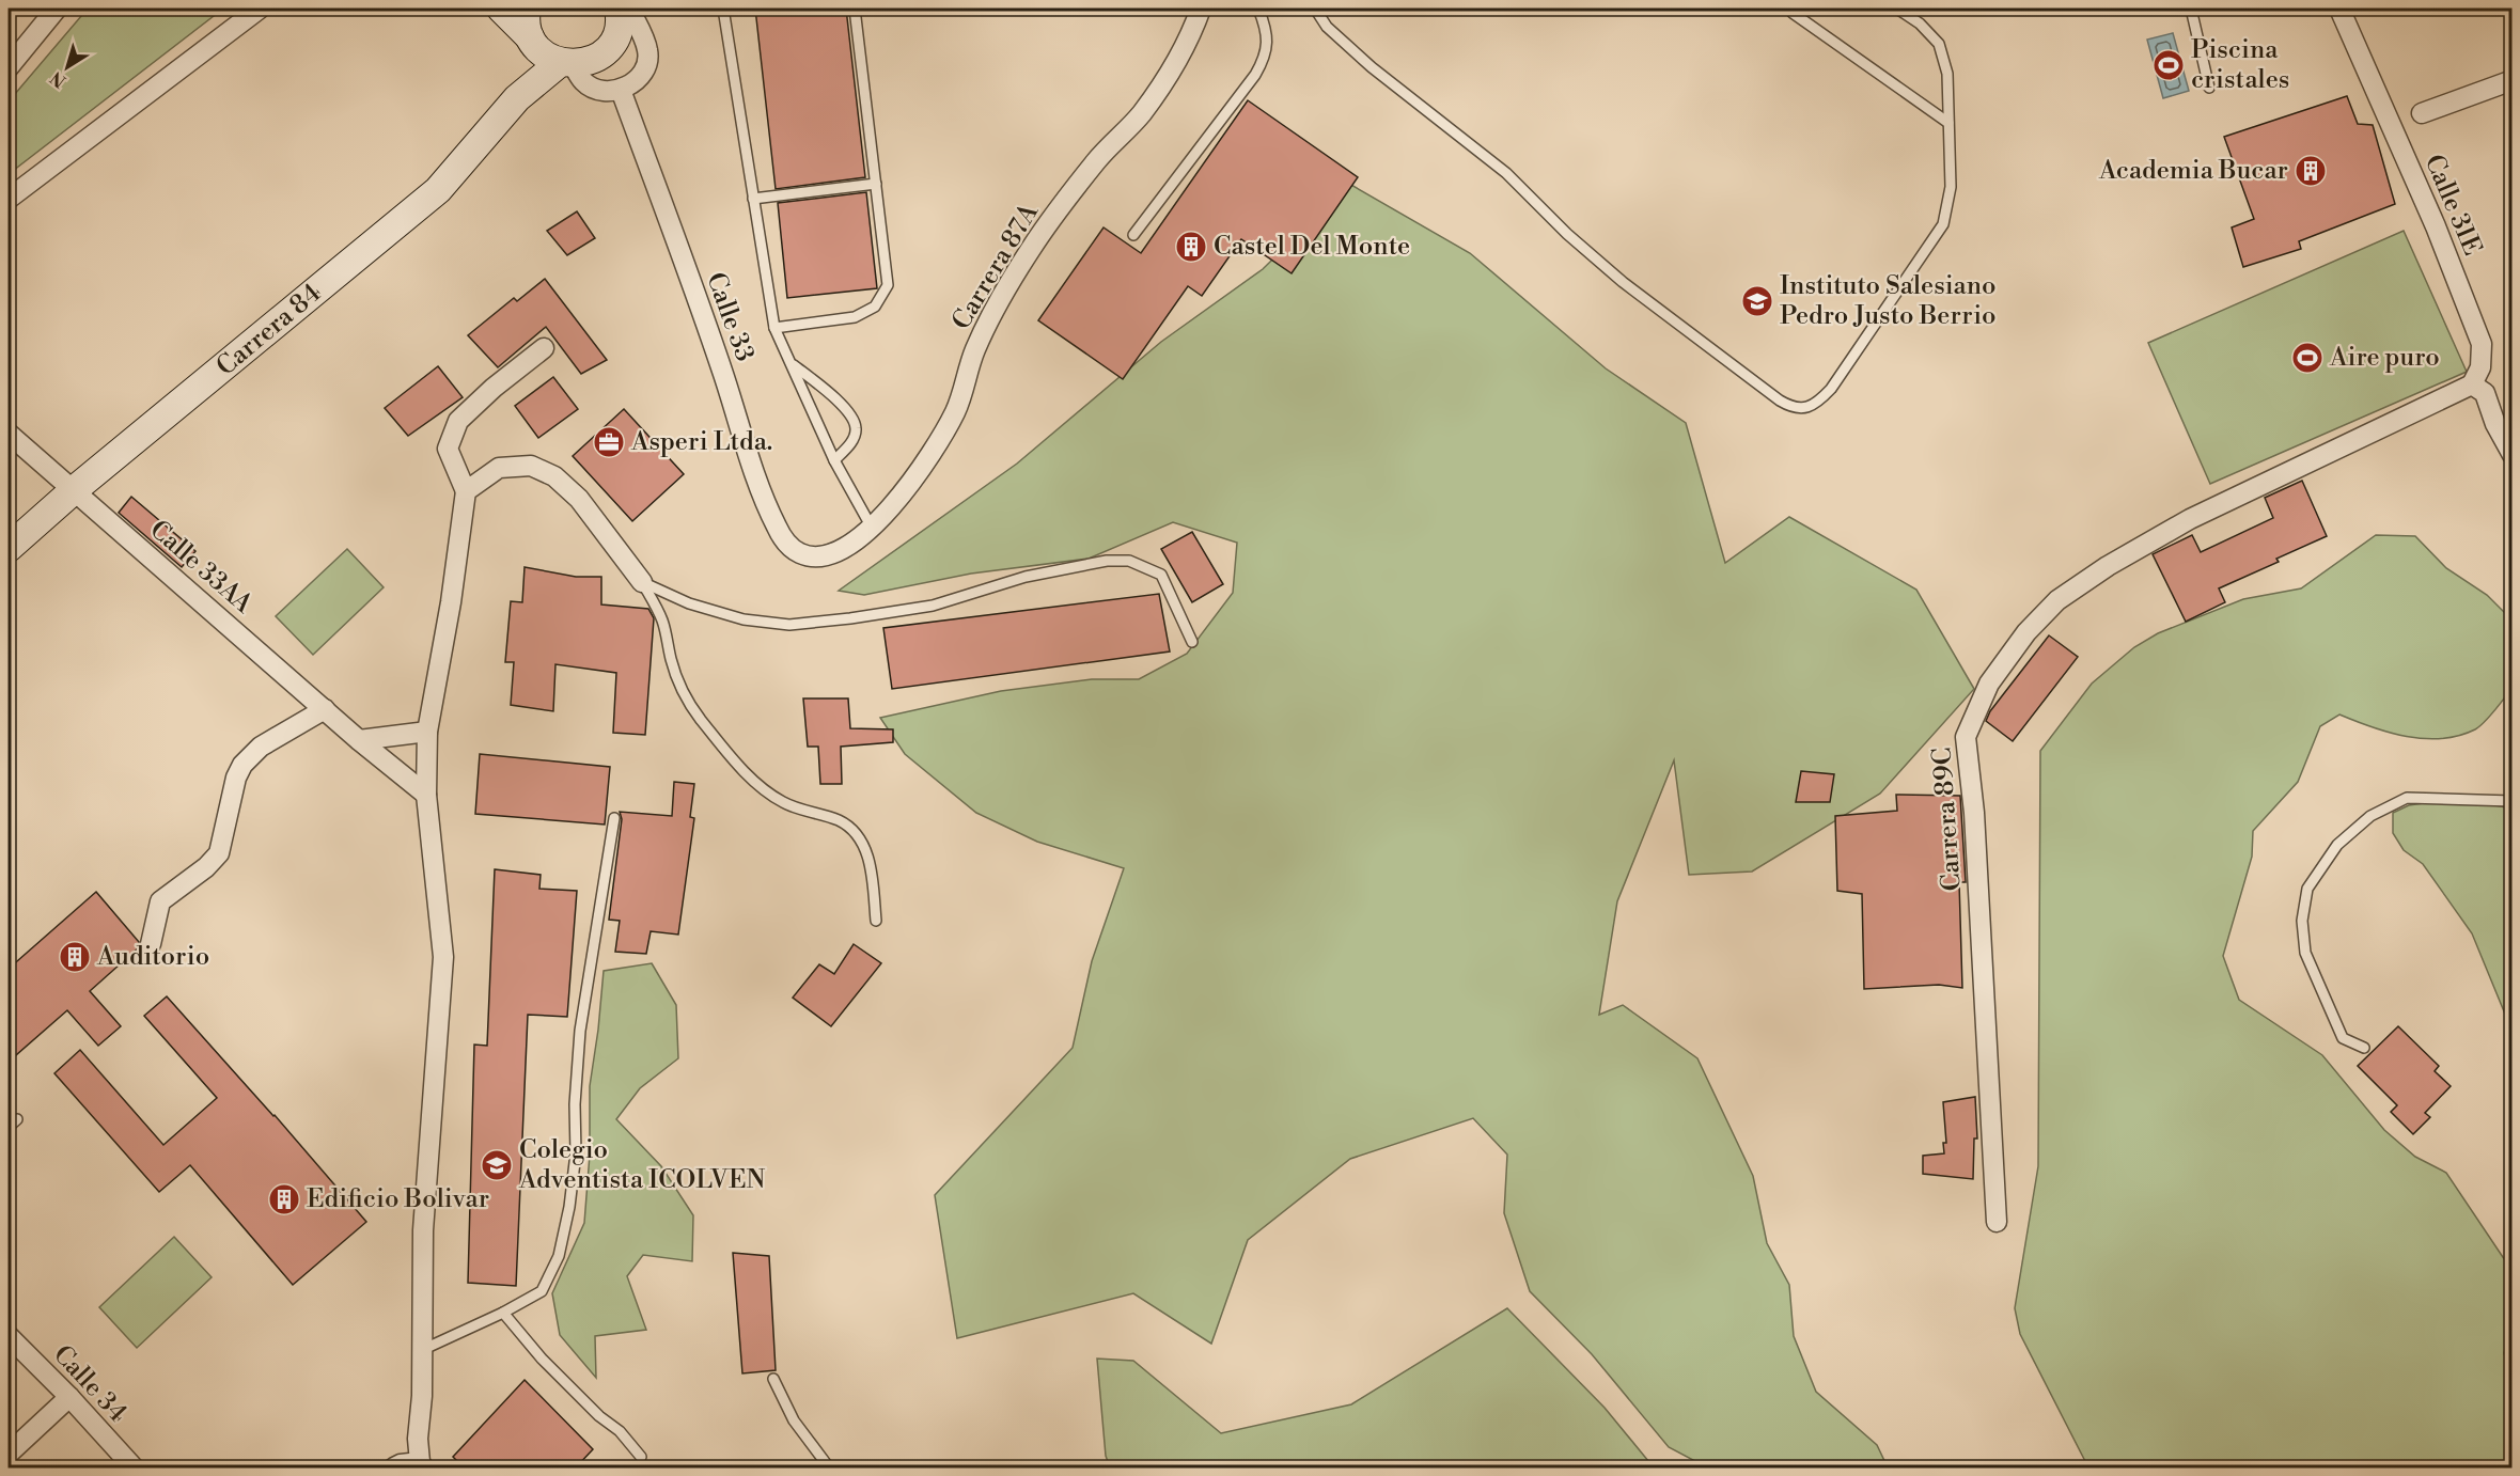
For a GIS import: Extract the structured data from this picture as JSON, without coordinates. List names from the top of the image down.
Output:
{
  "streets": {
    "street": [
      "Calle 31E",
      "Carrera 87A",
      "Calle 33",
      "Carrera 84",
      "Calle 33AA",
      "Carrera 89C",
      "Calle 34"
    ]
  },
  "crossings": [
    ["Calle 31E", "Carrera 89C"],
    ["Carrera 87A", "Calle 33"],
    ["Carrera 84", "Calle 33AA"]
  ],
  "places": {
    "sports": ["Piscina cristales", "Aire puro"],
    "building": [
      "Academia Bucar",
      "Castel Del Monte",
      "Auditorio",
      "Edificio Bolivar"
    ],
    "school or university": ["Instituto Salesiano Pedro Justo Berrio", "Colegio Adventista ICOLVEN"],
    "office": ["Asperi Ltda."]
  },
  "north": "bottom left"
}
